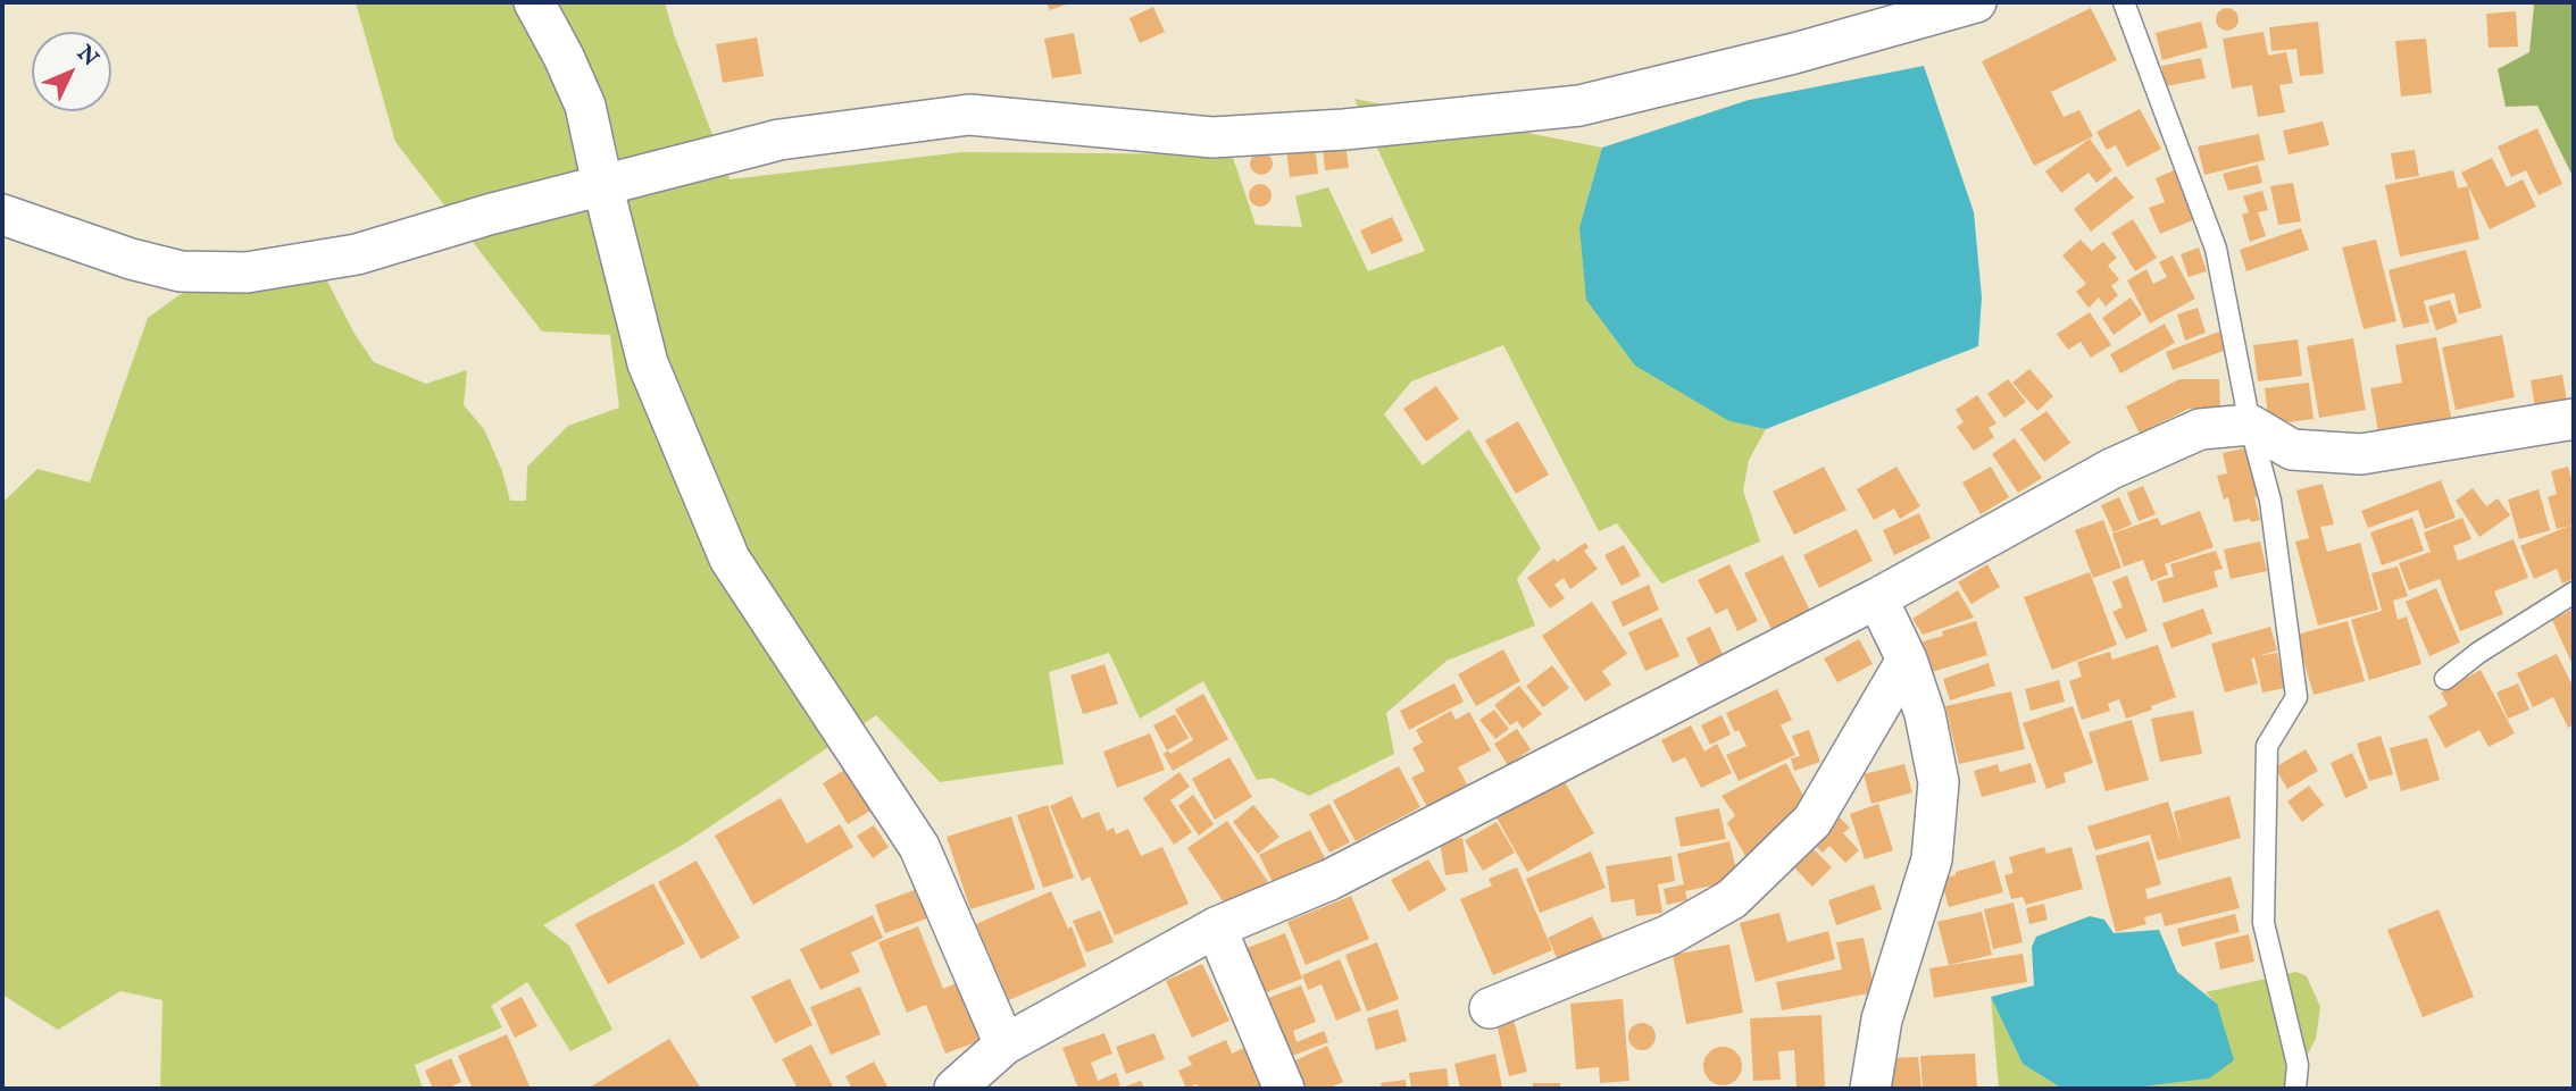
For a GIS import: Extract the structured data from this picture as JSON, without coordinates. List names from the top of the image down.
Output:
{
  "north": "top right"
}
